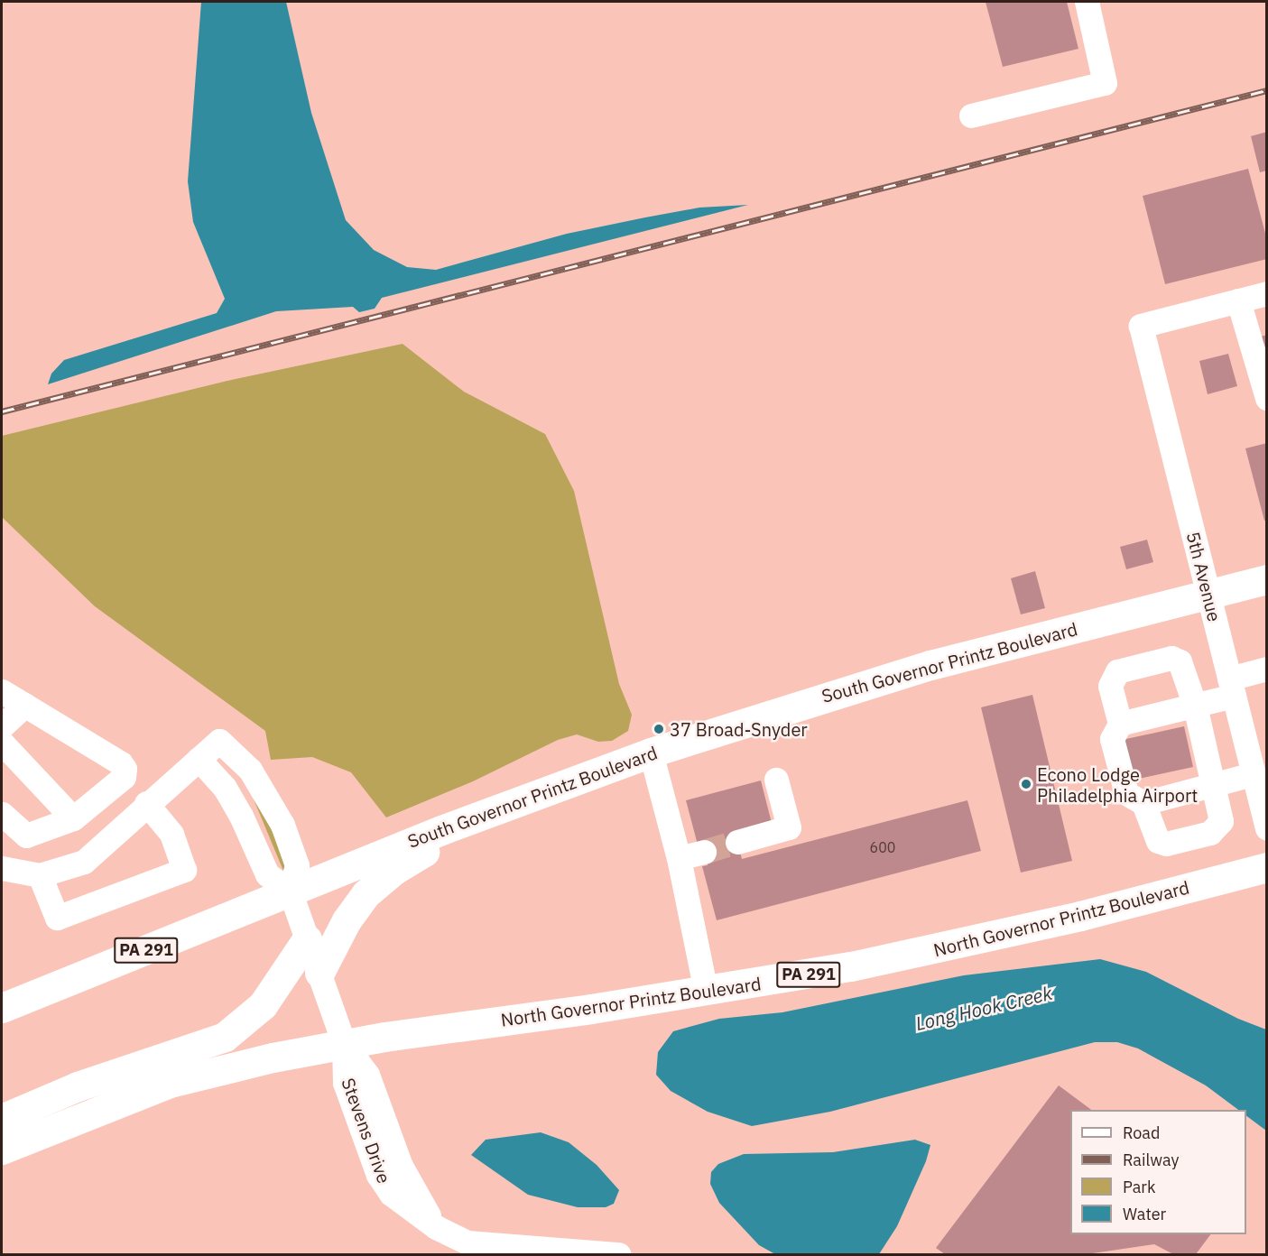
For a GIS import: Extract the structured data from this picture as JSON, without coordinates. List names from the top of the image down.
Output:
{
  "streets": {
    "main road": ["South Governor Printz Boulevard", "North Governor Printz Boulevard", "PA 291"],
    "street": ["5th Avenue", "Stevens Drive"]
  },
  "crossings": [
    ["5th Avenue", "South Governor Printz Boulevard"],
    ["South Governor Printz Boulevard", "Stevens Drive"],
    ["North Governor Printz Boulevard", "Stevens Drive"]
  ],
  "water": ["Long Hook Creek"],
  "places": ["37 Broad-Snyder", "Econo Lodge Philadelphia Airport"],
  "house_numbers": ["600"],
  "legend": [
    "Road",
    "Railway",
    "Park",
    "Water"
  ]
}
